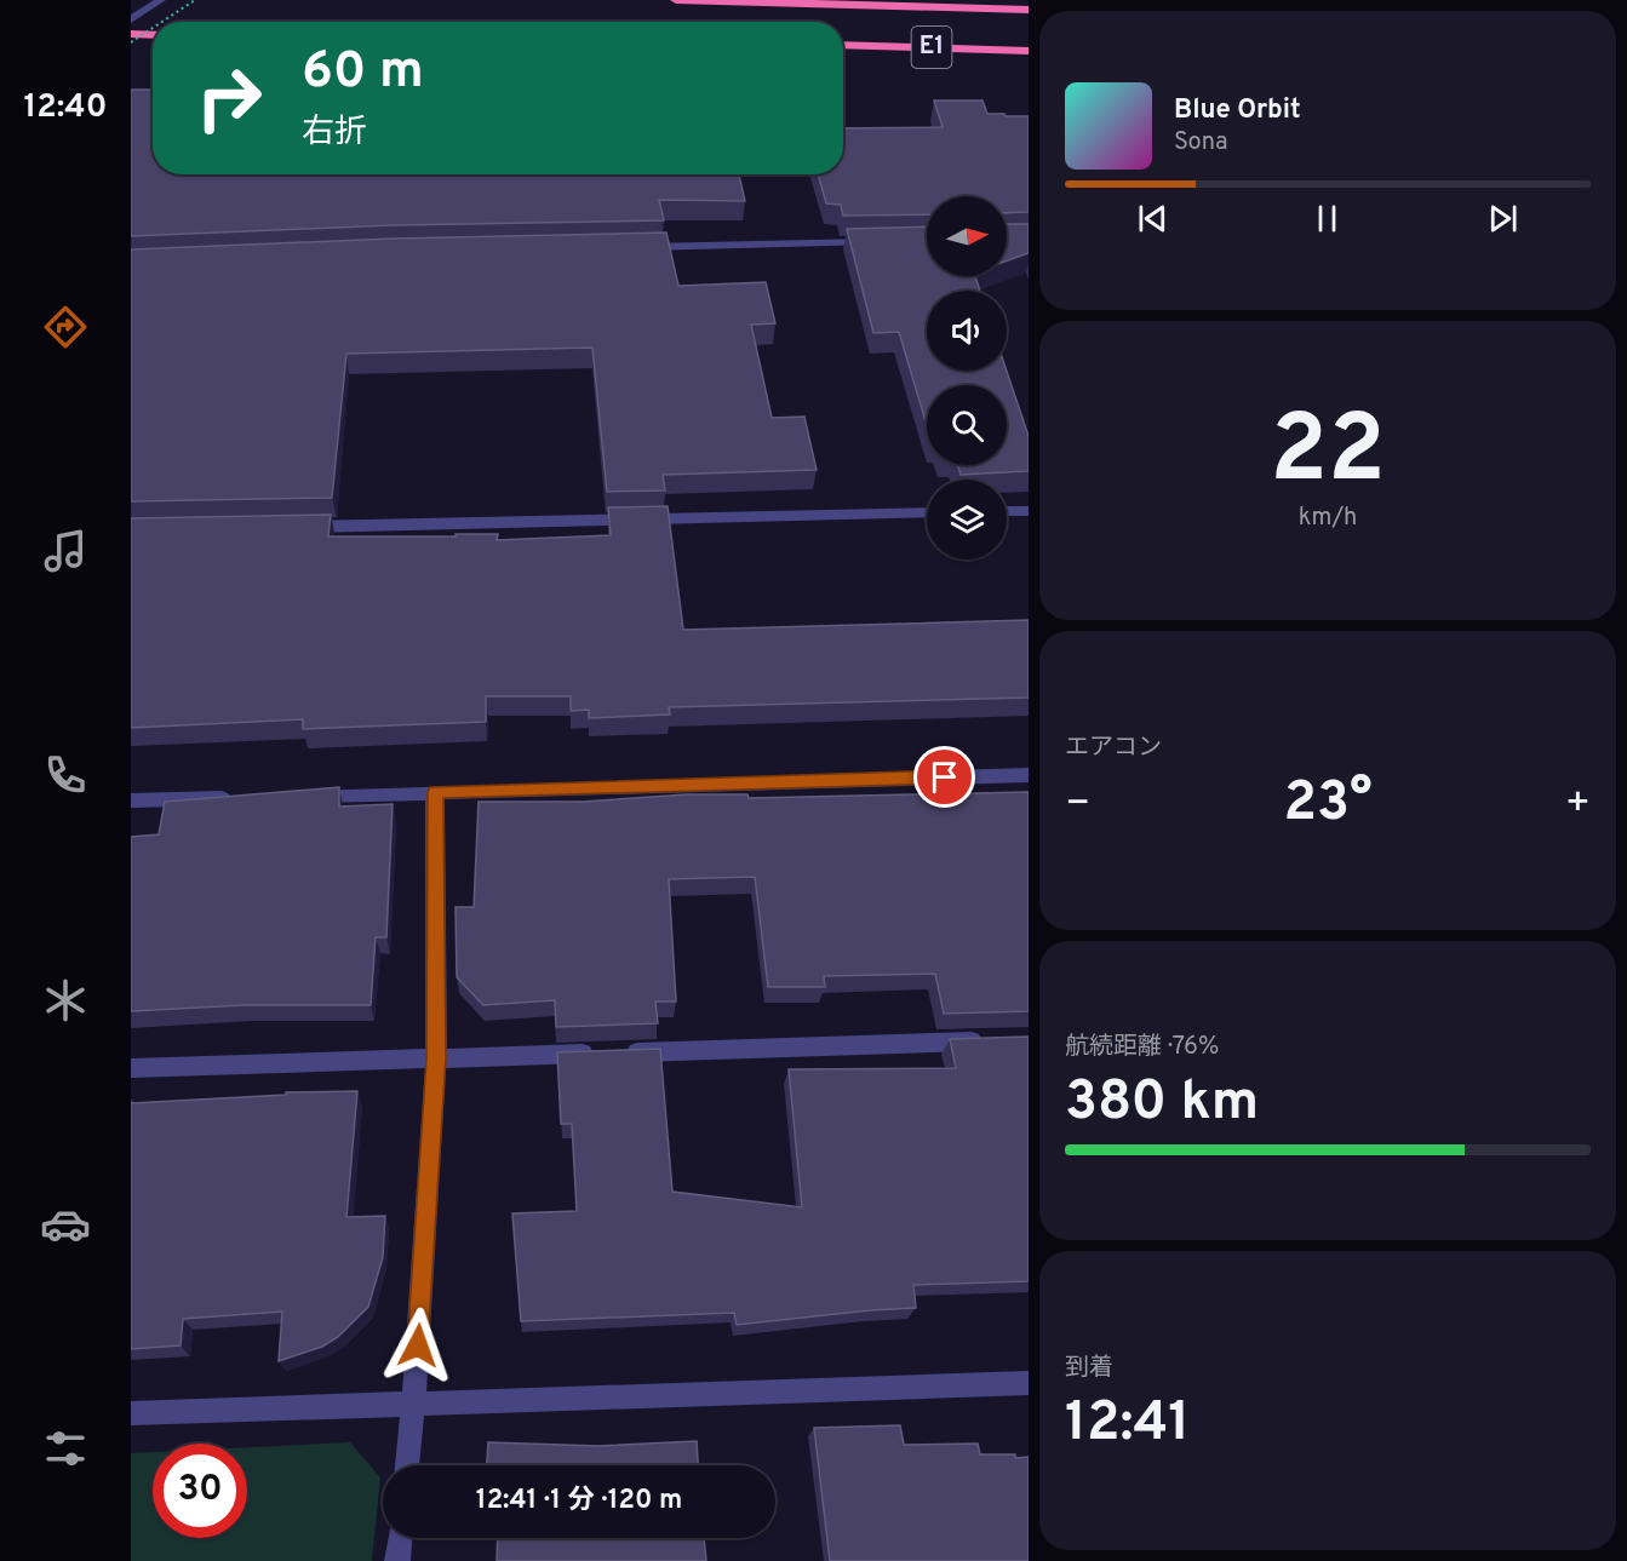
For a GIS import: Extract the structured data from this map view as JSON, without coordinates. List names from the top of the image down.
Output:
{
  "streets": {
    "highway": ["E1"]
  },
  "north": "right",
  "page": {
    "tabs": "12:40",
    "turn": ["60 m", "右折"],
    "song": ["Blue Orbit", "Sona"],
    "tile": [
      ["22", "km/h"],
      "エアコン",
      ["航続距離 · 76%", "380 km"],
      ["到着", "12:41"]
    ],
    "heat": ["−", "23°", "+"],
    "limit": "30",
    "trip": "12:41 · 1 分 · 120 m"
  }
}
